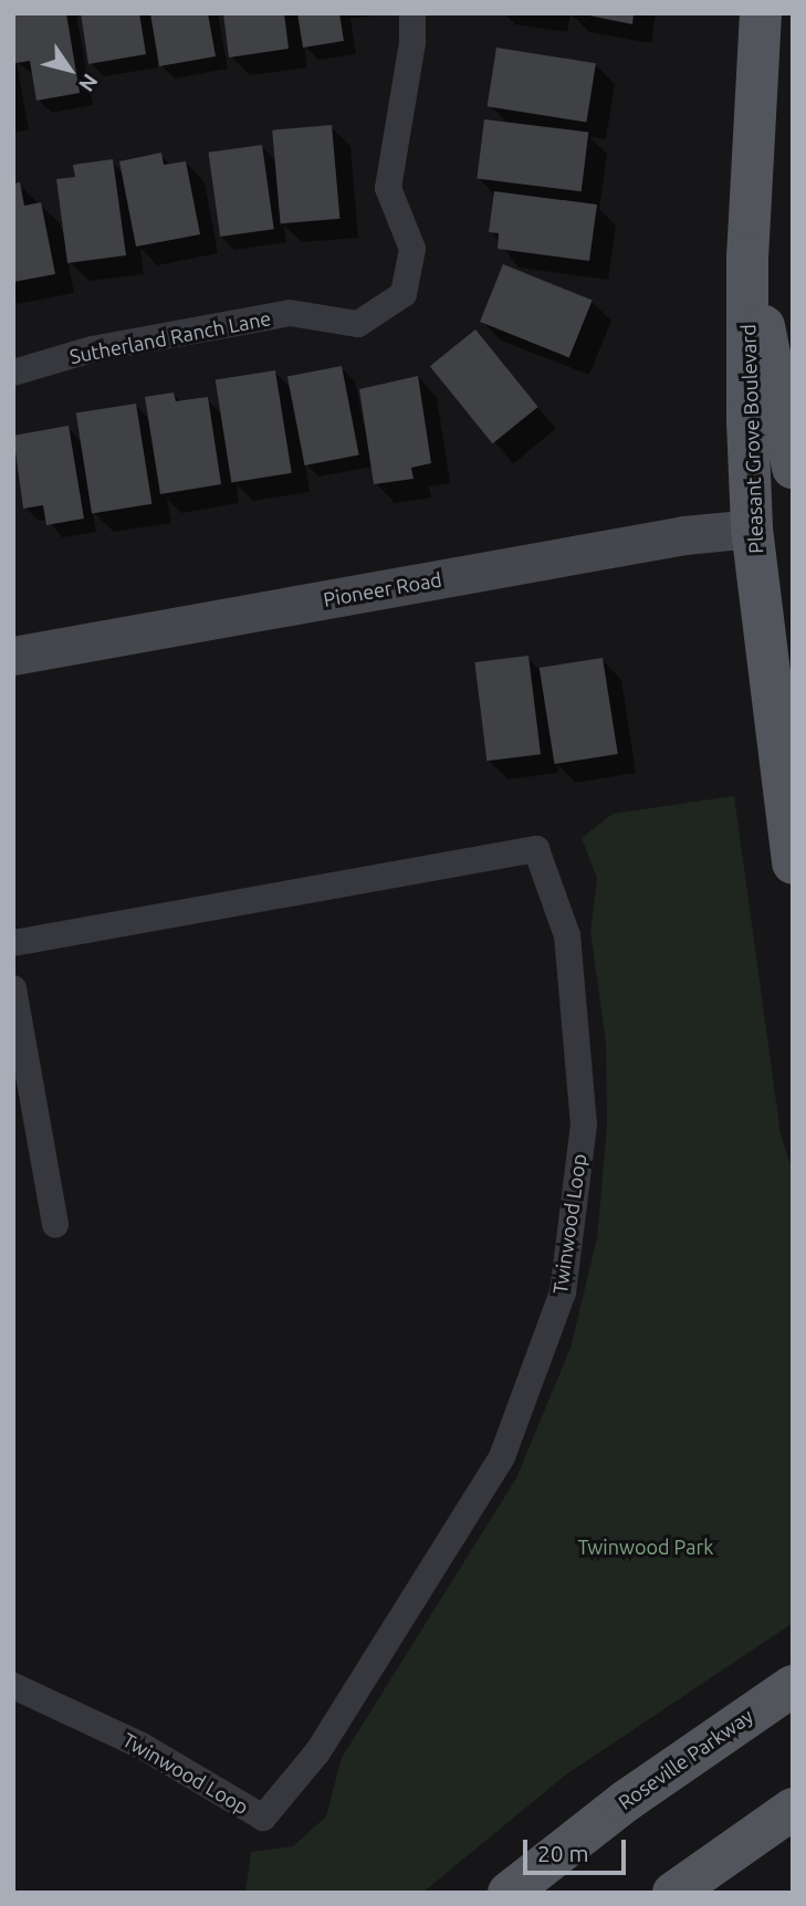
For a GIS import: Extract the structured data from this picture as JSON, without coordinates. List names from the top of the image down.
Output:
{
  "streets": {
    "main road": ["Pleasant Grove Boulevard", "Roseville Parkway"],
    "street": ["Sutherland Ranch Lane", "Pioneer Road", "Twinwood Loop"]
  },
  "crossings": [
    ["Pleasant Grove Boulevard", "Pioneer Road"]
  ],
  "parks": ["Twinwood Park"],
  "scale_bar": "20 m",
  "north": "bottom right"
}
